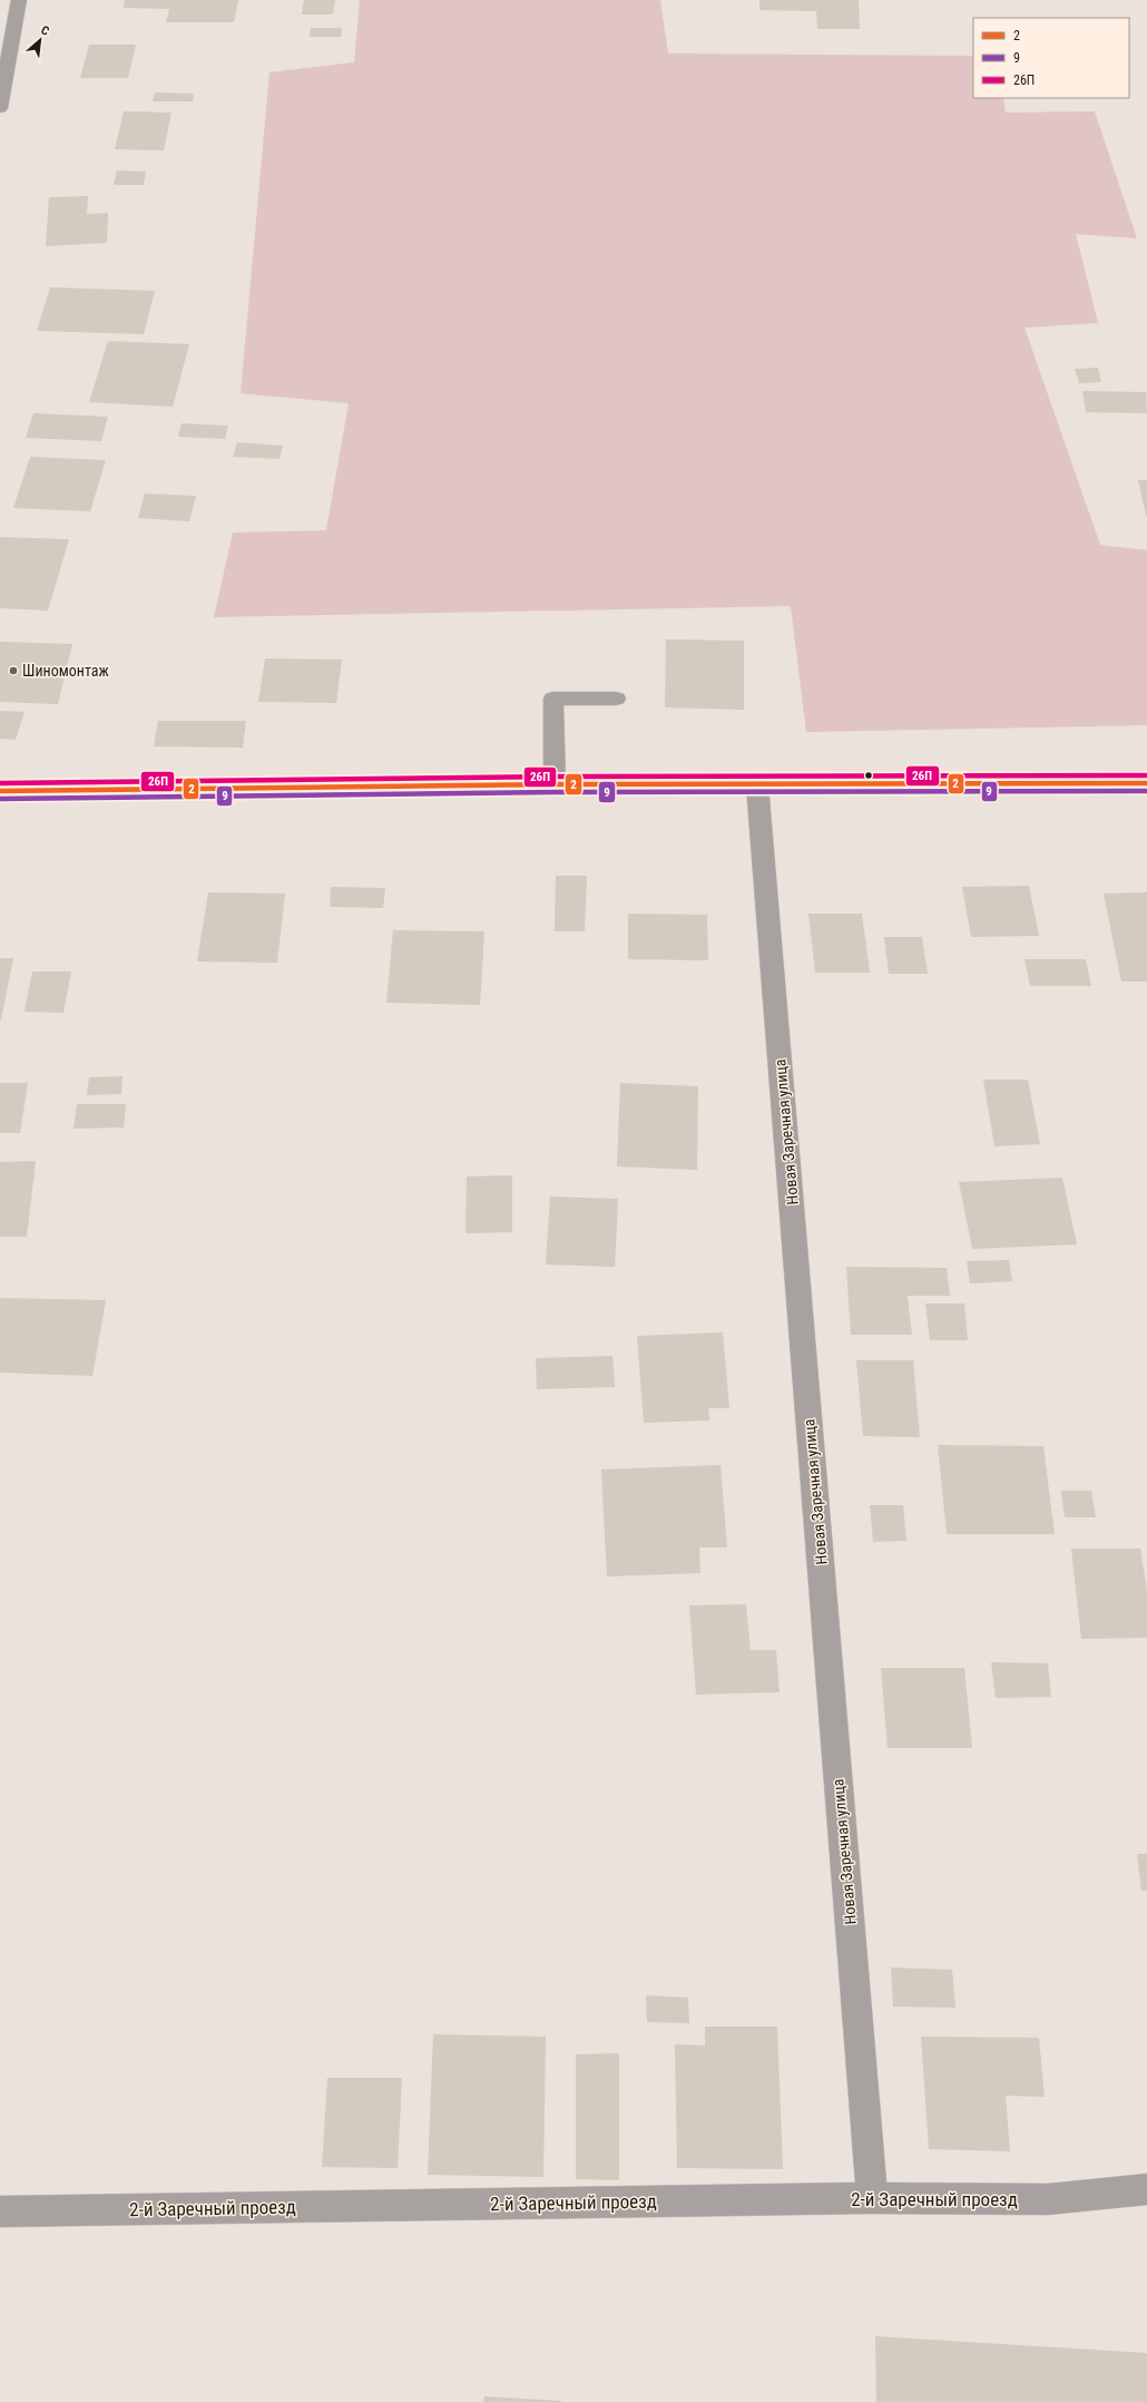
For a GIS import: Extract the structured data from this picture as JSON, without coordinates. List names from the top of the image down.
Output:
{
  "streets": {
    "street": ["Новая Заречная улица", "2-й Заречный проезд"]
  },
  "crossings": [
    ["Новая Заречная улица", "2-й Заречный проезд"]
  ],
  "places": ["Шиномонтаж"],
  "lines": ["transit line 26П", "transit line 2", "transit line 9"],
  "legend": ["2", "9", "26П"],
  "north": "top right"
}
